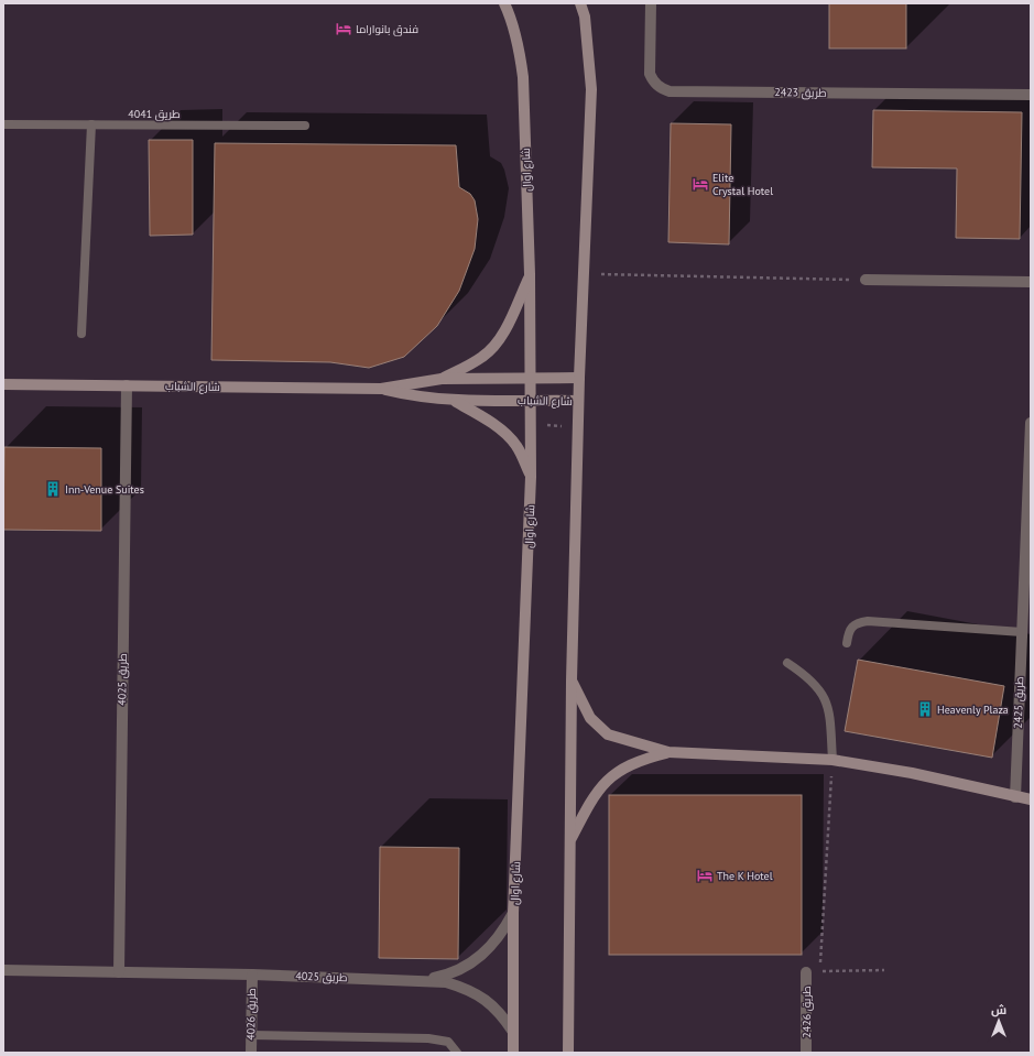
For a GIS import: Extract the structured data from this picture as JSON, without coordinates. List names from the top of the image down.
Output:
{
  "streets": {
    "main road": ["شارع اوال", "شارع الشباب"],
    "street": [
      "طريق 2423",
      "طريق 4025",
      "طريق 2425",
      "طريق 2426",
      "طريق 4026"
    ],
    "lane": ["طريق 4041"]
  },
  "crossings": [
    ["شارع اوال", "شارع الشباب"],
    ["شارع اوال", "طريق 4025"],
    ["شارع الشباب", "طريق 4025"],
    ["طريق 4025", "طريق 4026"]
  ],
  "places": {
    "hotel": ["فندق بانواراما", "Elite Crystal Hotel", "The K Hotel"],
    "building": ["Inn-Venue Suites", "Heavenly Plaza"]
  },
  "north": "top"
}
